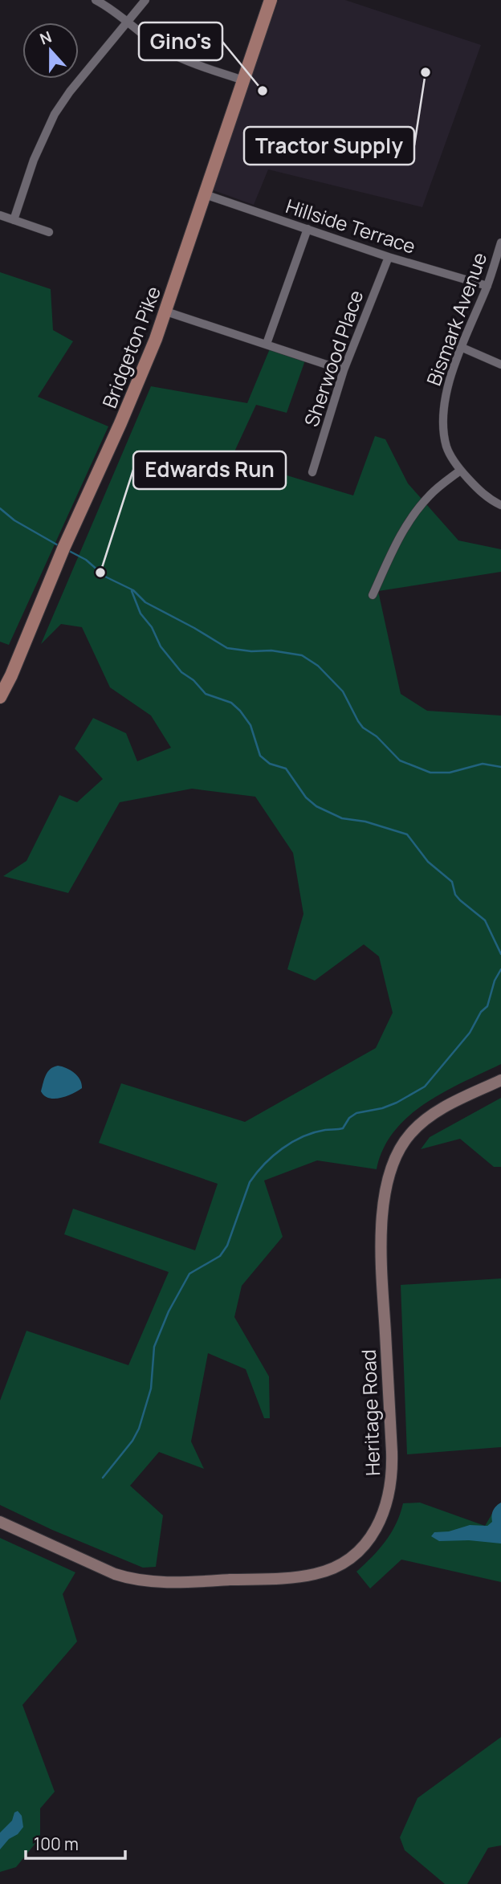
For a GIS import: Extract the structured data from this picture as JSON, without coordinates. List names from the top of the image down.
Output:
{
  "streets": {
    "main road": ["Bridgeton Pike"],
    "street": [
      "Hillside Terrace",
      "Bismark Avenue",
      "Sherwood Place",
      "Heritage Road"
    ]
  },
  "crossings": [
    ["Hillside Terrace", "Bismark Avenue"],
    ["Hillside Terrace", "Bridgeton Pike"],
    ["Hillside Terrace", "Sherwood Place"]
  ],
  "places": ["Tractor Supply", "Gino's", "Edwards Run"],
  "scale_bar": "100 m",
  "north": "top"
}
